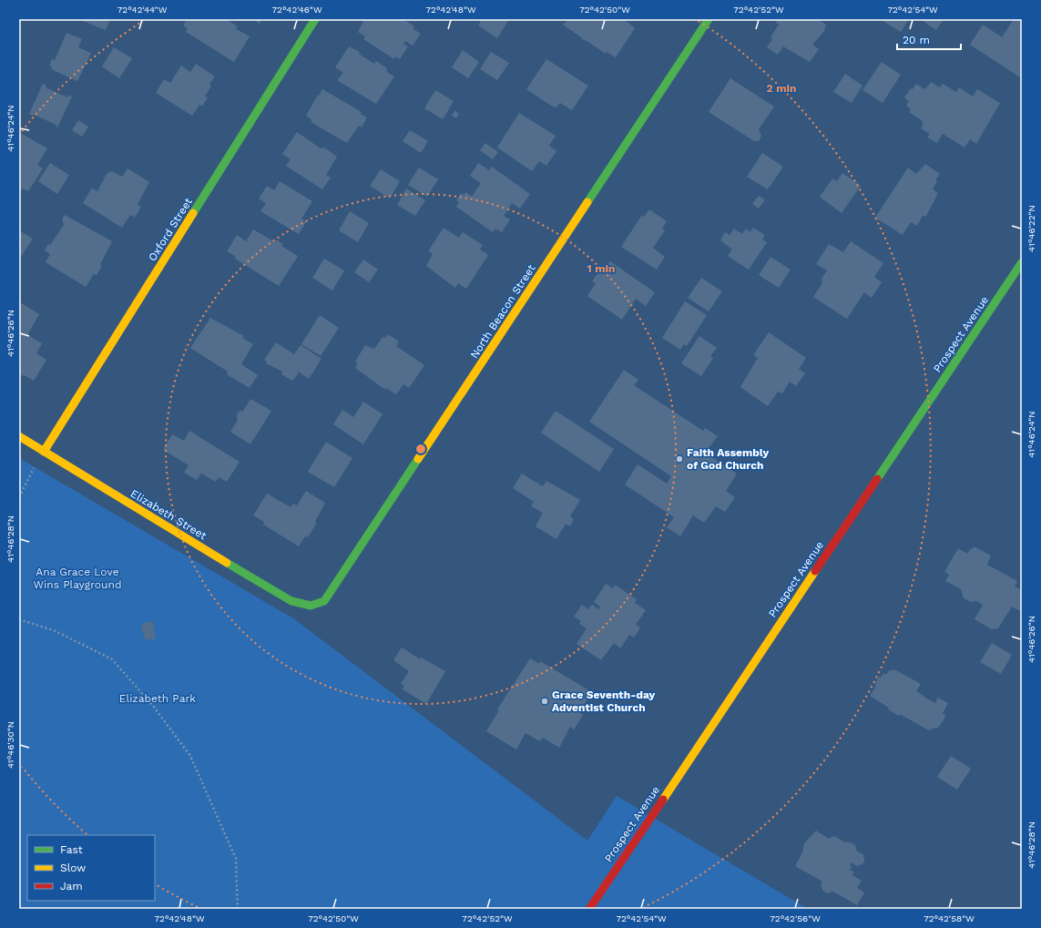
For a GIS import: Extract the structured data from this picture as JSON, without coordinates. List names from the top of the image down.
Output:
{
  "streets": {
    "street": [
      "Oxford Street",
      "North Beacon Street",
      "Prospect Avenue",
      "Elizabeth Street"
    ]
  },
  "crossings": [
    ["Oxford Street", "Elizabeth Street"],
    ["North Beacon Street", "Elizabeth Street"]
  ],
  "parks": ["Ana Grace Love Wins Playground", "Elizabeth Park"],
  "places": ["Faith Assembly of God Church", "Grace Seventh-day Adventist Church"],
  "legend": ["Fast", "Slow", "Jam"],
  "scale_bar": "20 m",
  "coordinates": [
    "72°42'44\"W",
    "72°42'46\"W",
    "72°42'48\"W",
    "72°42'50\"W",
    "72°42'52\"W",
    "72°42'54\"W",
    "41°46'24\"N",
    "41°46'22\"N",
    "41°46'26\"N",
    "41°46'28\"N",
    "41°46'30\"N",
    "72°42'56\"W",
    "72°42'58\"W"
  ],
  "rings": ["2 min", "1 min"]
}
